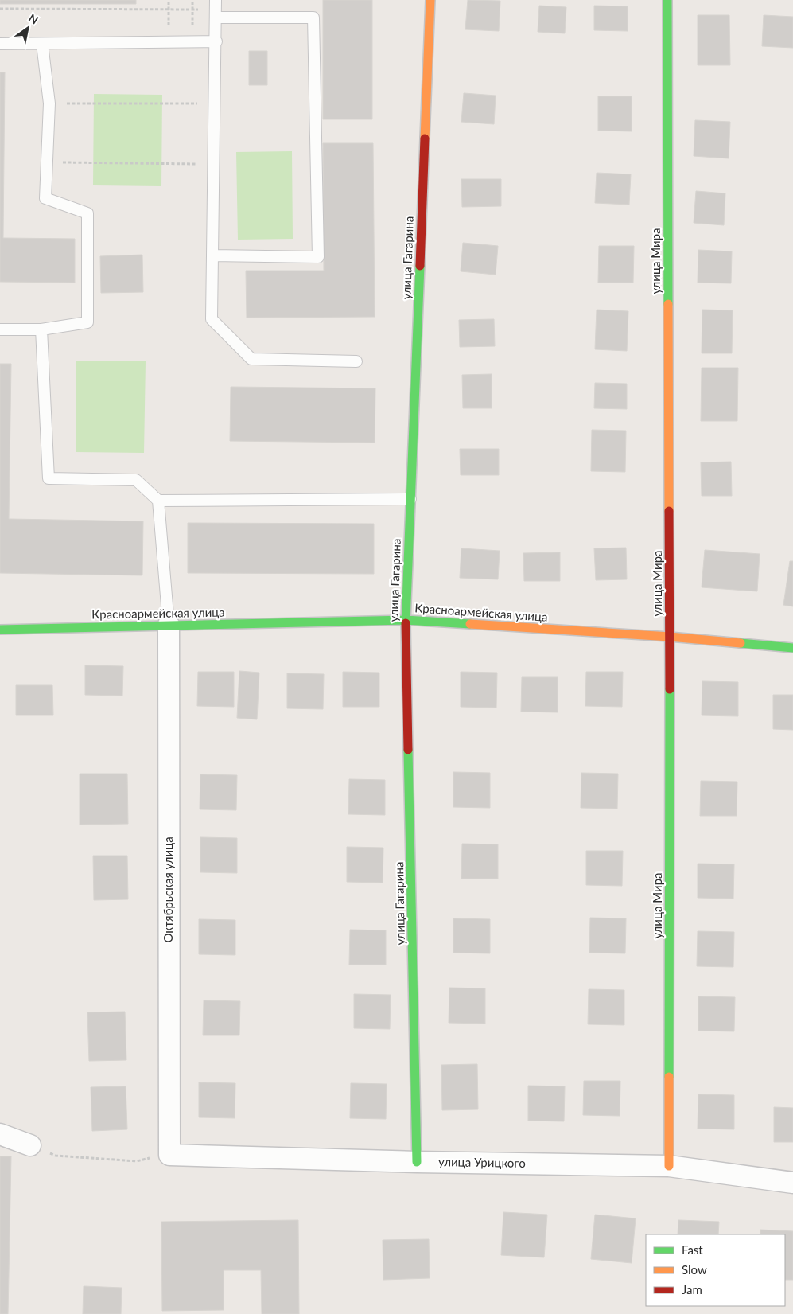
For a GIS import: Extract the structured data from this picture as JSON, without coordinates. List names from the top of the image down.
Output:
{
  "streets": {
    "street": [
      "улица Гагарина",
      "улица Мира",
      "Красноармейская улица",
      "Октябрьская улица",
      "улица Урицкого"
    ]
  },
  "crossings": [
    ["улица Гагарина", "Красноармейская улица"],
    ["улица Гагарина", "улица Урицкого"],
    ["улица Мира", "Красноармейская улица"],
    ["улица Мира", "улица Урицкого"],
    ["Красноармейская улица", "Октябрьская улица"],
    ["Октябрьская улица", "улица Урицкого"]
  ],
  "legend": ["Fast", "Slow", "Jam"],
  "north": "top right"
}
